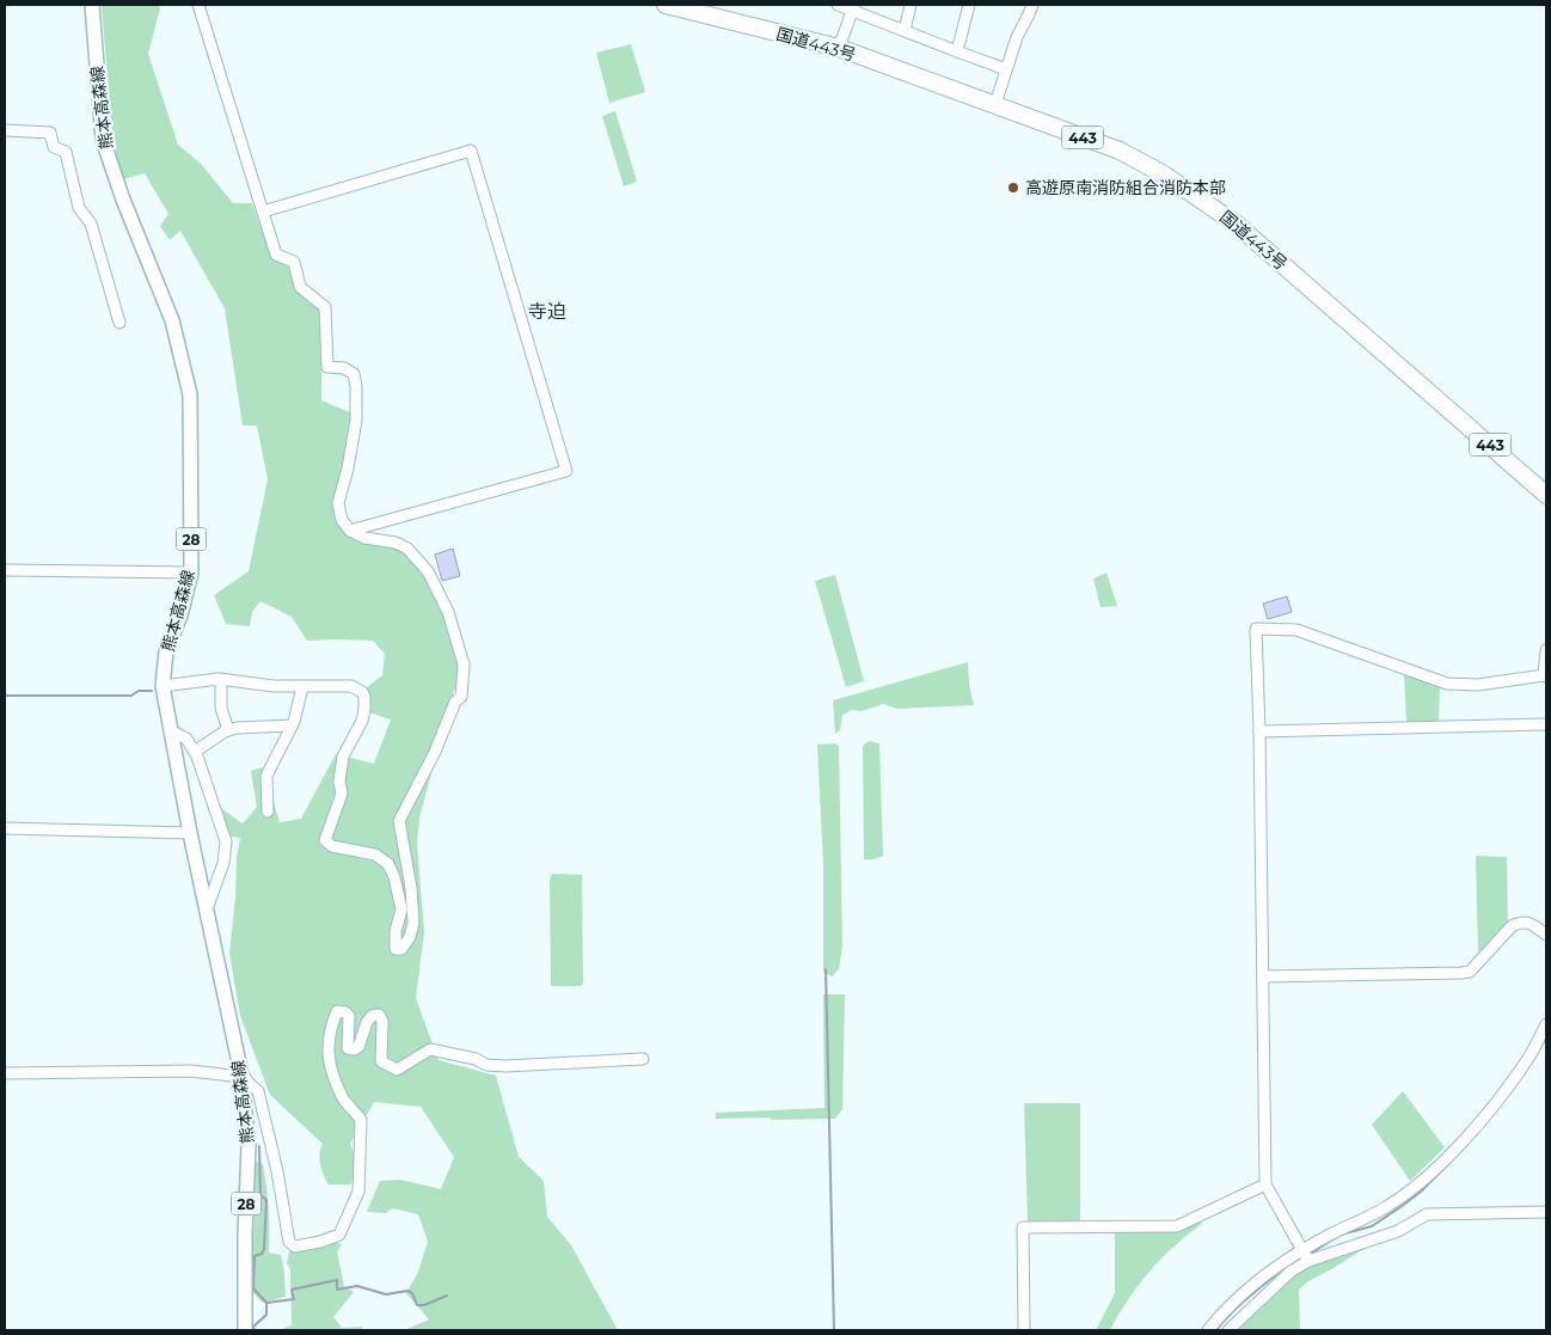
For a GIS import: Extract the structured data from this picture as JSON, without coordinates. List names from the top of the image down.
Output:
{
  "streets": {
    "highway": ["国道443号", "443"],
    "main road": ["熊本高森線", "28"]
  },
  "districts": ["寺迫"],
  "places": ["高遊原南消防組合消防本部"]
}
